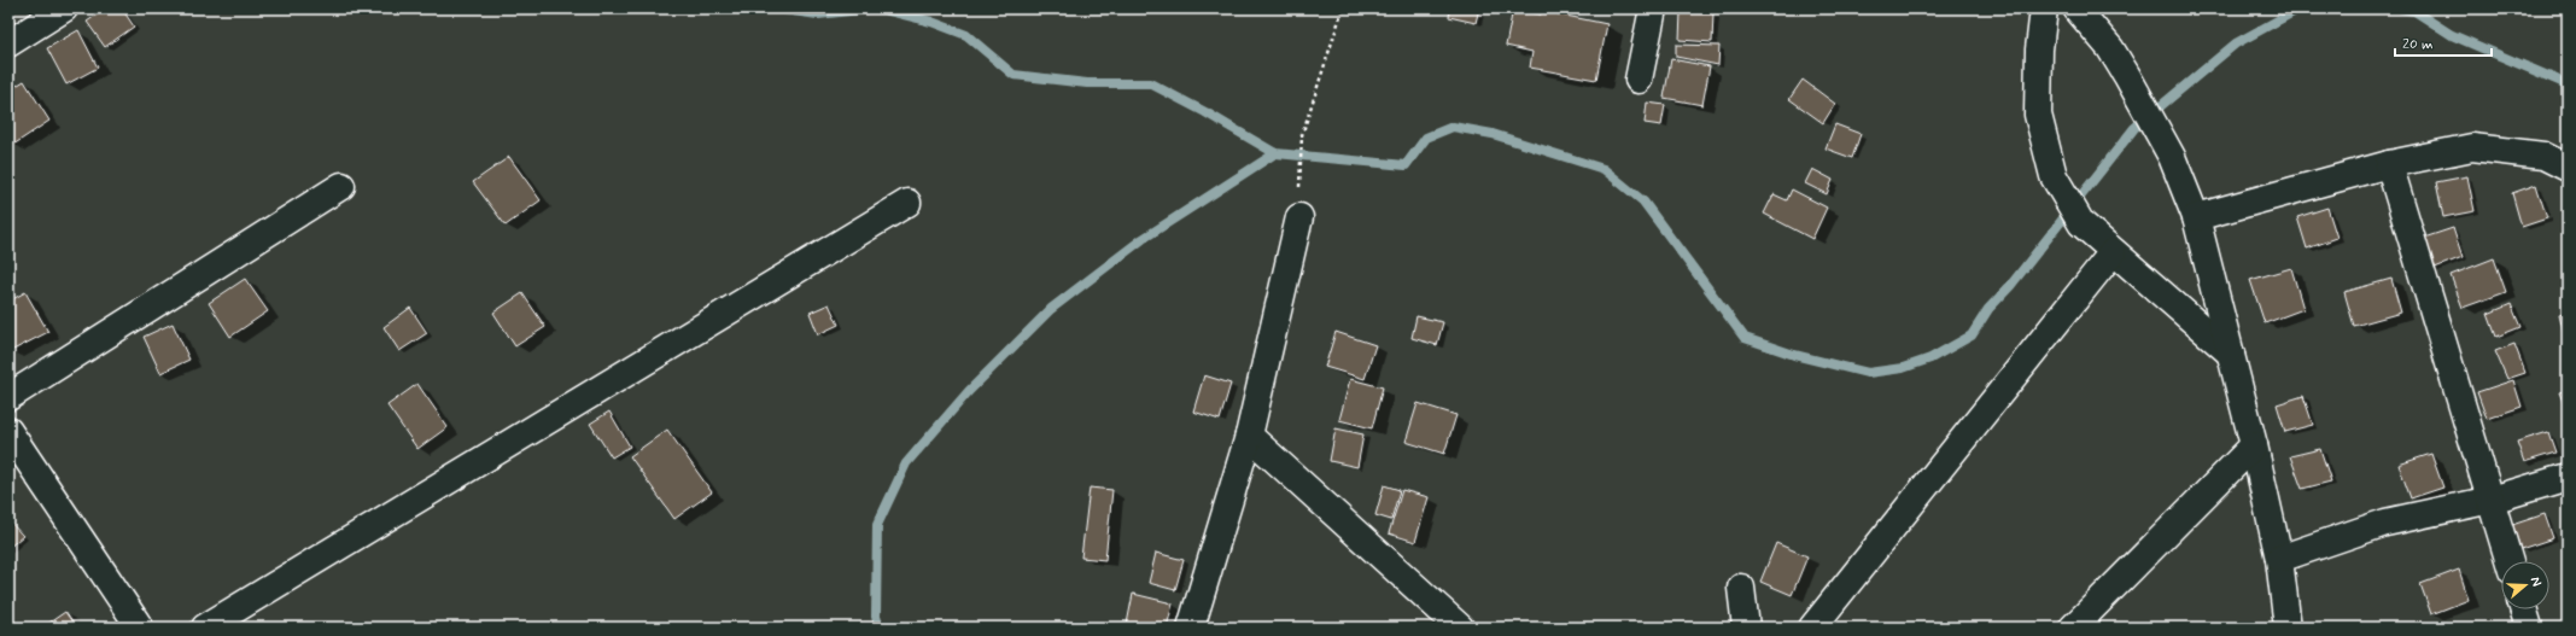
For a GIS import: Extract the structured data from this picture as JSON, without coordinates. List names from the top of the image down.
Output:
{
  "scale_bar": "20 m",
  "north": "right"
}
